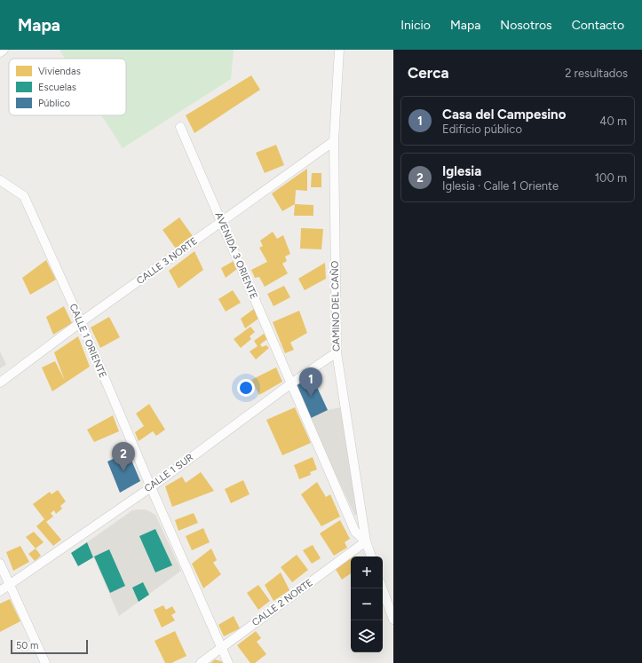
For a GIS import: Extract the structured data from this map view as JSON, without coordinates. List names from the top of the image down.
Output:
{
  "streets": {
    "street": [
      "AVENIDA 3 ORIENTE",
      "CALLE 3 NORTE",
      "CAMINO DEL CAÑO",
      "CALLE 1 ORIENTE",
      "CALLE 1 SUR",
      "CALLE 2 NORTE"
    ]
  },
  "crossings": [
    ["AVENIDA 3 ORIENTE", "CALLE 3 NORTE"],
    ["AVENIDA 3 ORIENTE", "CAMINO DEL CAÑO"],
    ["AVENIDA 3 ORIENTE", "CALLE 1 SUR"],
    ["AVENIDA 3 ORIENTE", "CALLE 2 NORTE"],
    ["CALLE 3 NORTE", "CAMINO DEL CAÑO"],
    ["CALLE 3 NORTE", "CALLE 1 ORIENTE"],
    ["CAMINO DEL CAÑO", "CALLE 1 SUR"],
    ["CAMINO DEL CAÑO", "CALLE 2 NORTE"],
    ["CALLE 1 ORIENTE", "CALLE 1 SUR"],
    ["CALLE 1 ORIENTE", "CALLE 2 NORTE"]
  ],
  "legend": ["Viviendas", "Escuelas", "Público"],
  "scale_bar": "50 m",
  "page": {
    "header": "Mapa",
    "nav": [
      "Inicio",
      "Mapa",
      "Nosotros",
      "Contacto"
    ],
    "heading": ["Cerca", "2 resultados"],
    "list": [
      {
        "mark": "1",
        "name": "Casa del Campesino",
        "note": "Edificio público",
        "value": "40 m"
      },
      {
        "mark": "2",
        "name": "Iglesia",
        "note": "Iglesia · Calle 1 Oriente",
        "value": "100 m"
      }
    ],
    "pins": ["1", "2"],
    "map_buttons": ["+", "−"],
    "scale": "50 m"
  }
}
